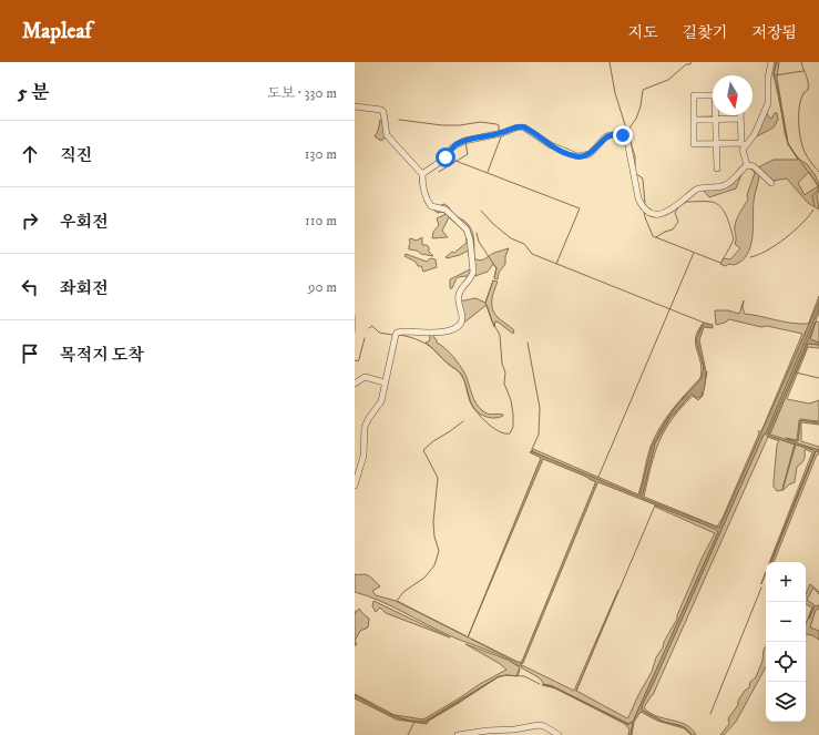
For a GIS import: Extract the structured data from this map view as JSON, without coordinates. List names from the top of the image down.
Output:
{
  "north": "bottom",
  "page": {
    "header": "Mapleaf",
    "nav": ["지도", "길찾기", "저장됨"],
    "heading": ["5 분", "도보 · 330 m"],
    "list": [
      ["직진", "130 m"],
      ["우회전", "110 m"],
      ["좌회전", "90 m"],
      "목적지 도착"
    ],
    "map_buttons": ["+", "−"]
  }
}
